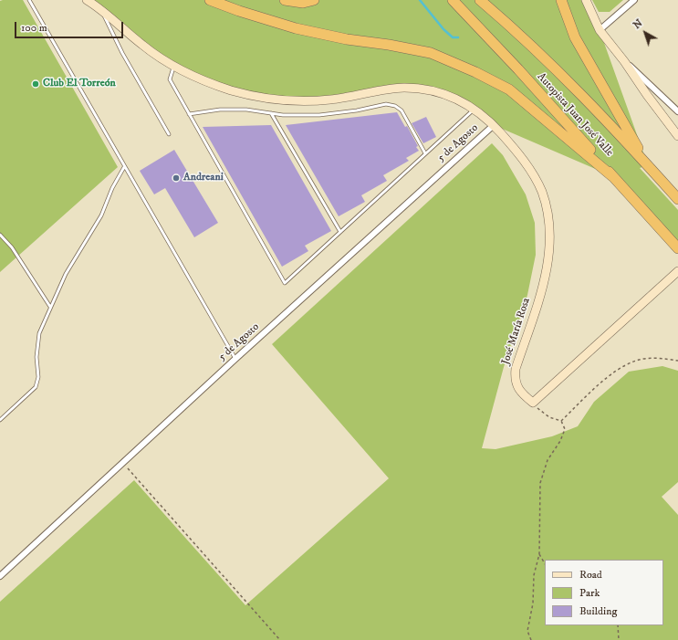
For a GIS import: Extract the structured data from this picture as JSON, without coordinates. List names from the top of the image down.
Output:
{
  "streets": {
    "highway": ["Autopista Juan José Valle"],
    "main road": ["José María Rosa"],
    "street": ["5 de Agosto"]
  },
  "crossings": [
    ["5 de Agosto", "José María Rosa"]
  ],
  "places": ["Club El Torreón", "Andreani"],
  "legend": ["Road", "Park", "Building"],
  "scale_bar": "100 m",
  "north": "top left"
}
